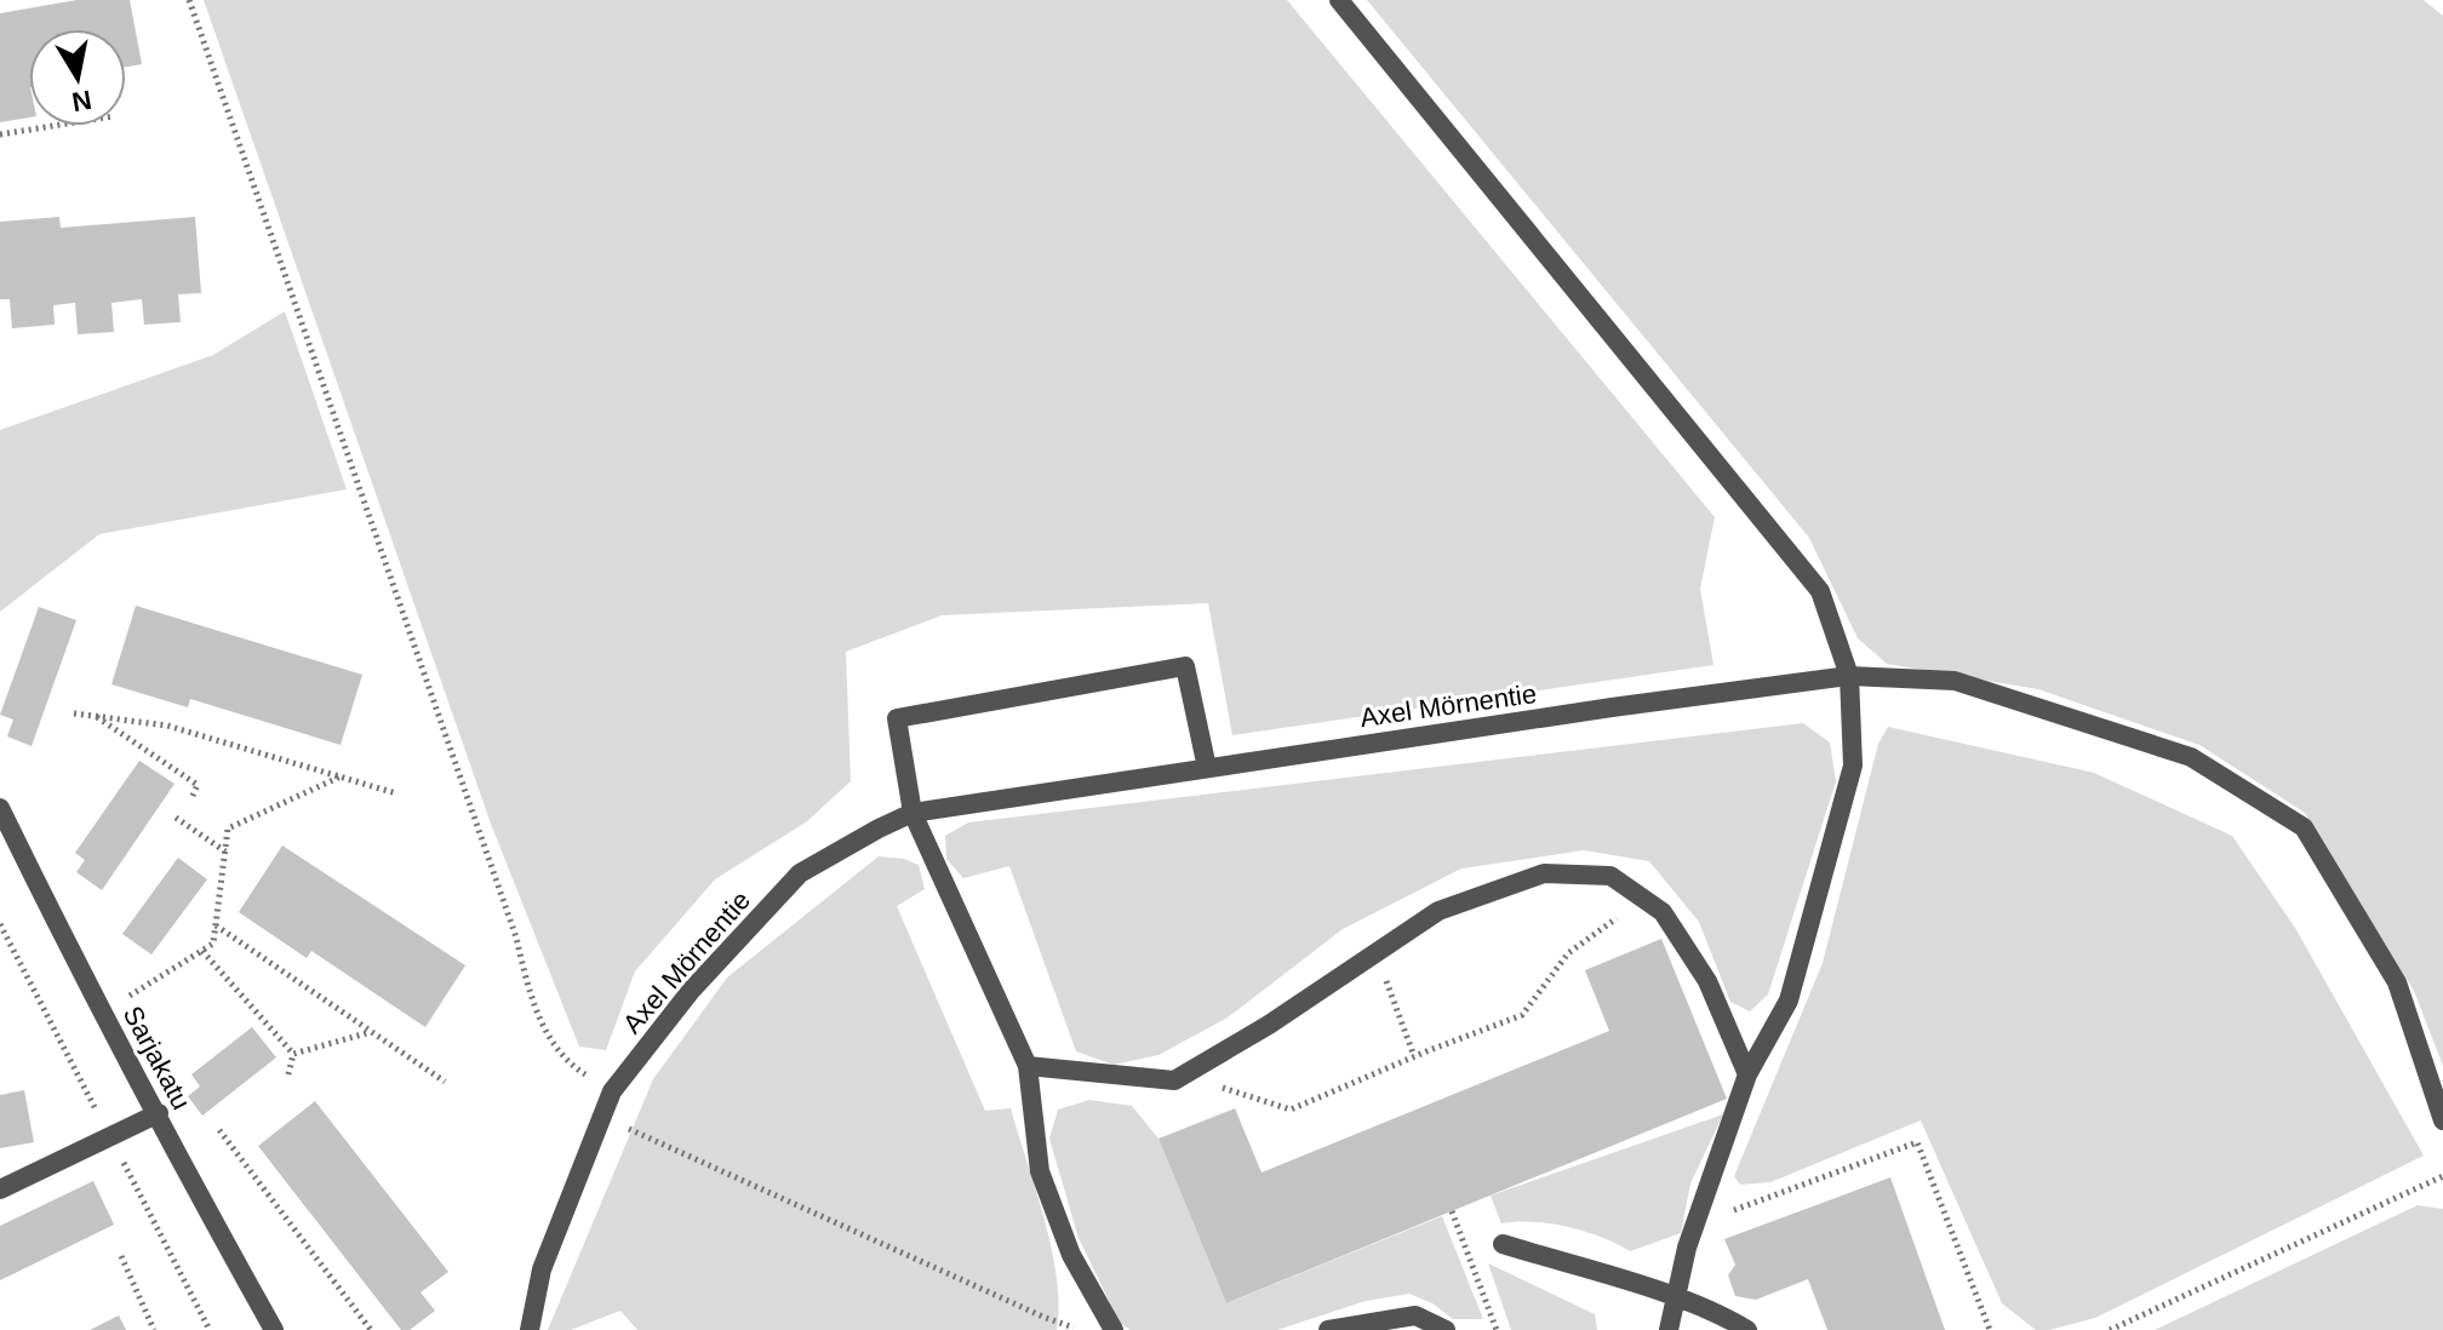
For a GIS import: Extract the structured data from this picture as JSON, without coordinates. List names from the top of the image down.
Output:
{
  "streets": {
    "street": ["Axel Mörnentie", "Sarjakatu"]
  },
  "north": "bottom"
}
